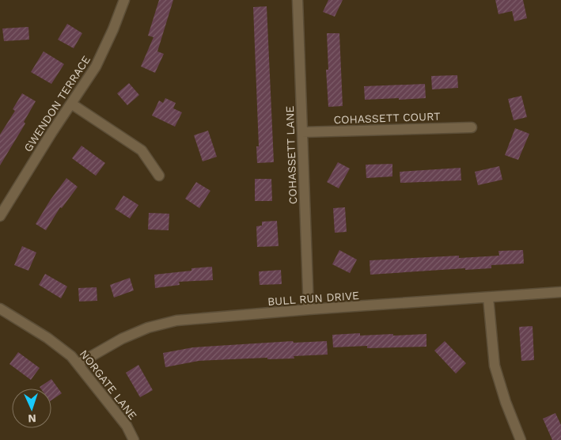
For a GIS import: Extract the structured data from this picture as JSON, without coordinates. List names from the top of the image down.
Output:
{
  "streets": {
    "street": [
      "GWENDON TERRACE",
      "COHASSETT COURT",
      "COHASSETT LANE",
      "BULL RUN DRIVE",
      "NORGATE LANE"
    ]
  },
  "crossings": [
    ["COHASSETT COURT", "COHASSETT LANE"],
    ["COHASSETT LANE", "BULL RUN DRIVE"],
    ["BULL RUN DRIVE", "NORGATE LANE"]
  ],
  "north": "bottom"
}
